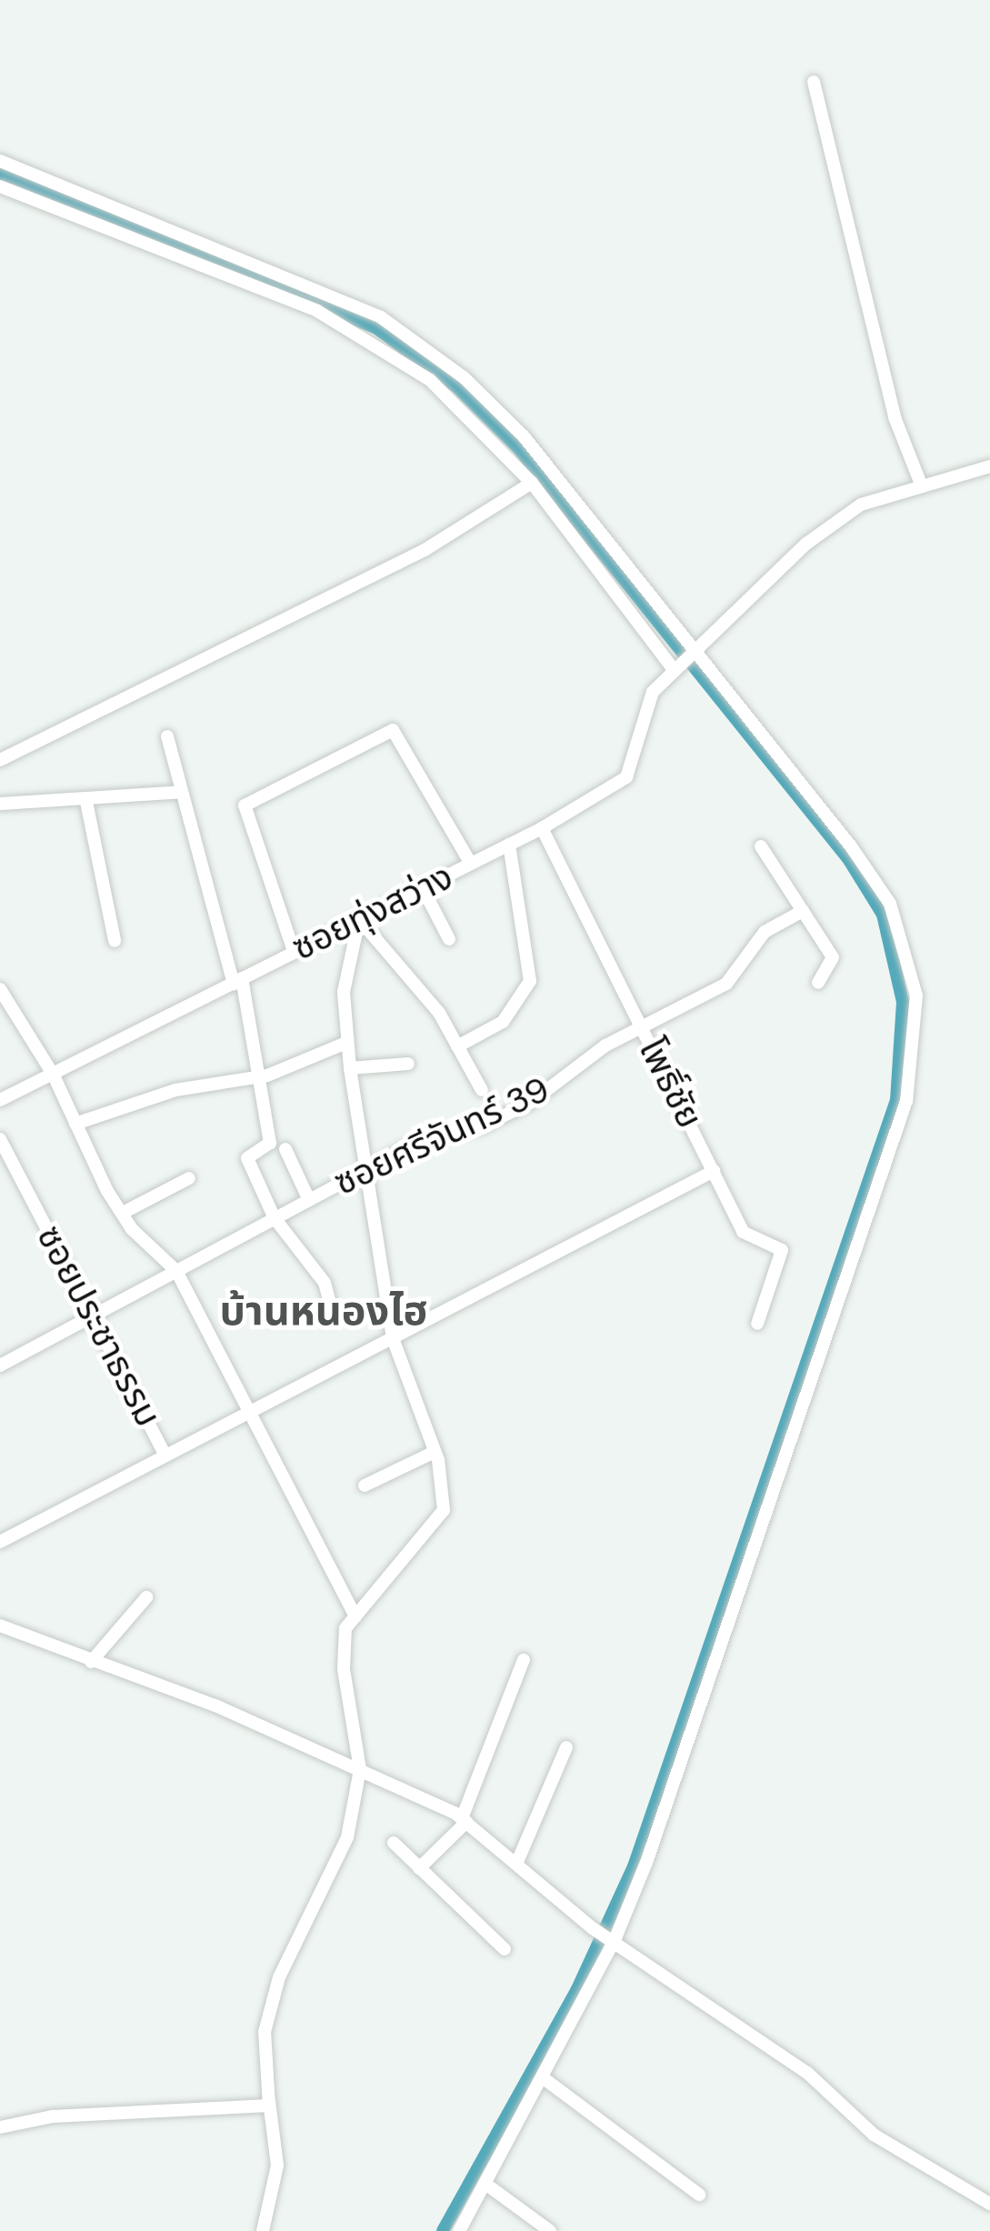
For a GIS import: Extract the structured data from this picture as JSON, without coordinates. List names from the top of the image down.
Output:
{
  "streets": {
    "street": [
      "ซอยทุ่งสว่าง",
      "โพธิ์ชัย",
      "ซอยศรีจันทร์ 39",
      "ซอยประชาธรรม"
    ]
  },
  "crossings": [
    ["ซอยทุ่งสว่าง", "โพธิ์ชัย"],
    ["โพธิ์ชัย", "ซอยศรีจันทร์ 39"],
    ["ซอยศรีจันทร์ 39", "ซอยประชาธรรม"]
  ],
  "districts": ["บ้านหนองไฮ"]
}
